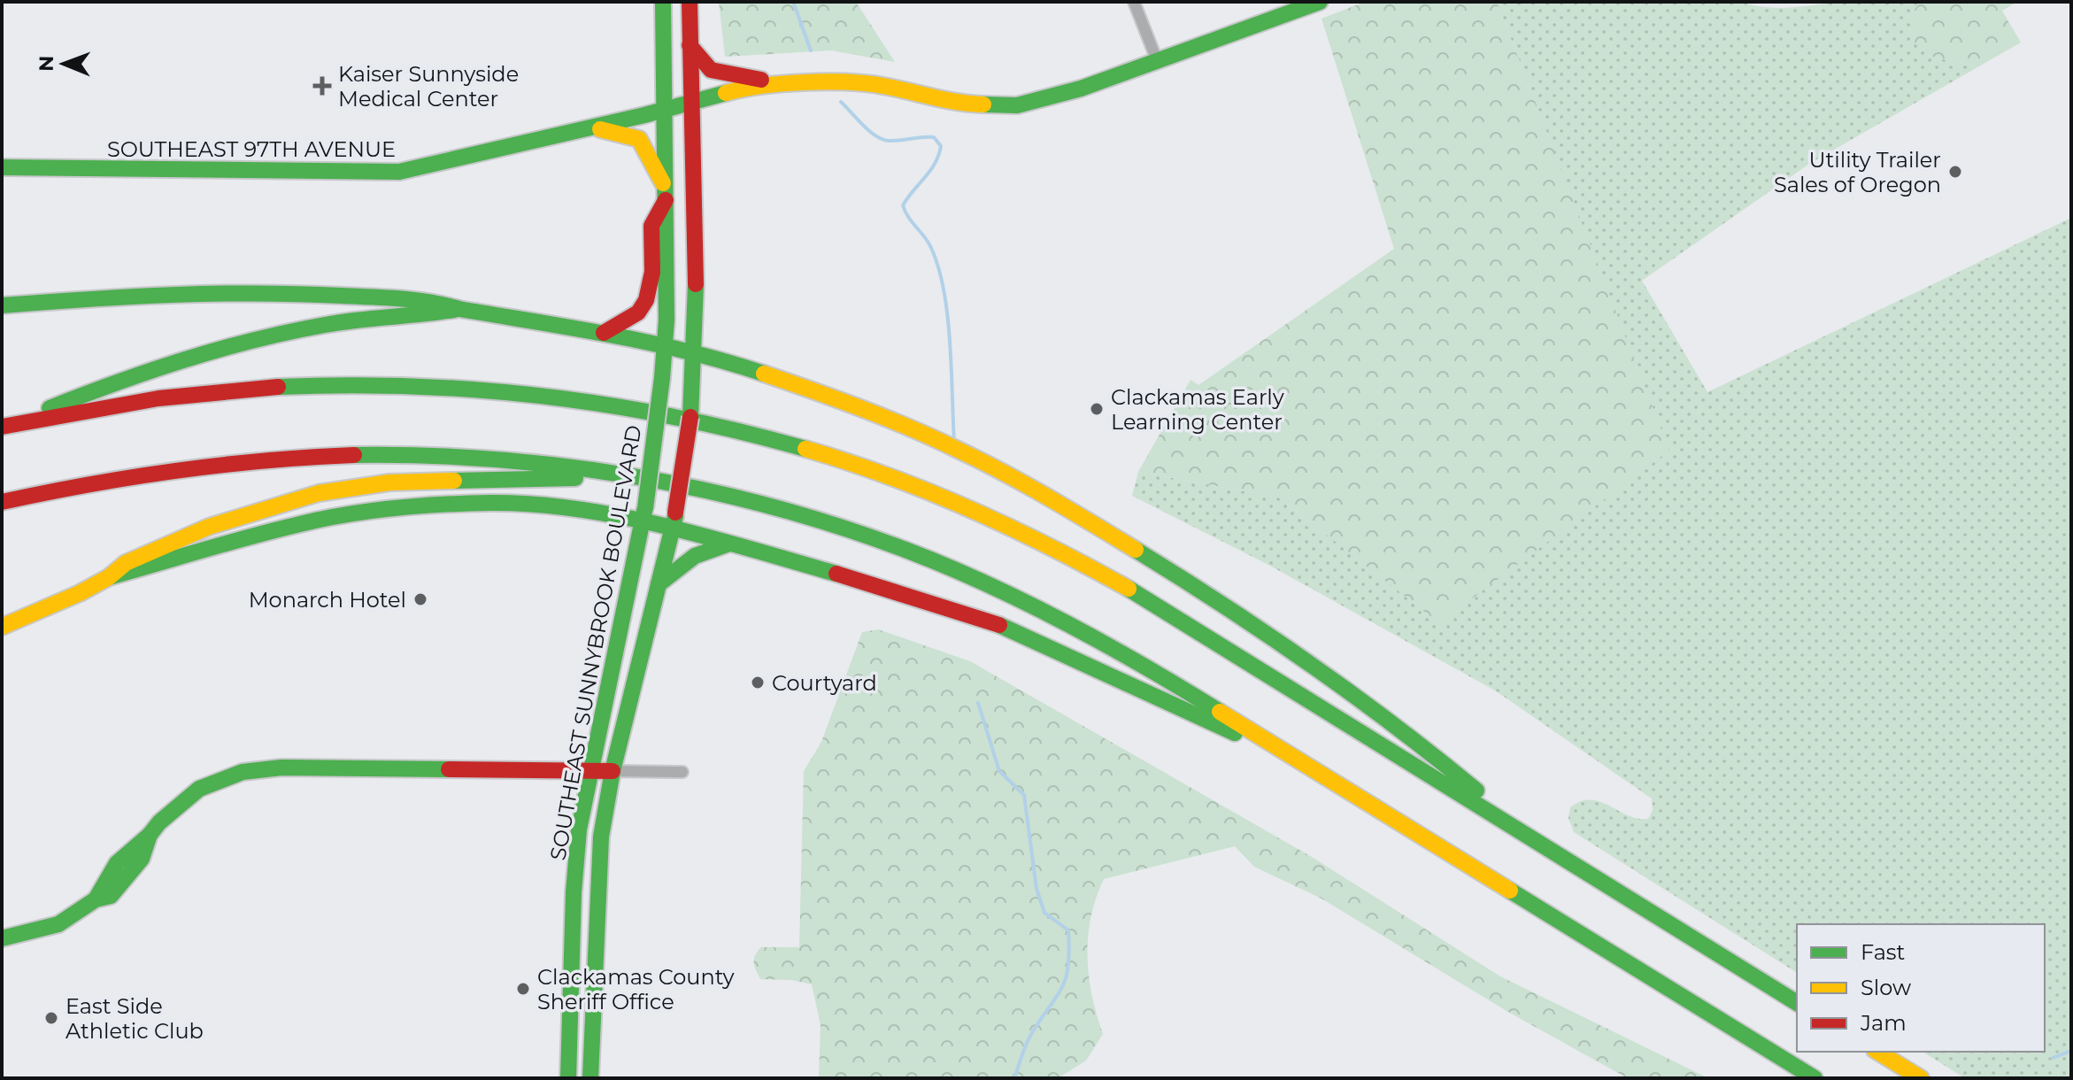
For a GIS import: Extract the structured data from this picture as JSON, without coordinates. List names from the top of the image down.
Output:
{
  "streets": {
    "main road": ["SOUTHEAST 97TH AVENUE", "SOUTHEAST SUNNYBROOK BOULEVARD"]
  },
  "crossings": [
    ["SOUTHEAST 97TH AVENUE", "SOUTHEAST SUNNYBROOK BOULEVARD"]
  ],
  "places": {
    "health": ["Kaiser Sunnyside Medical Center"],
    "other": [
      "Utility Trailer Sales of Oregon",
      "Clackamas Early Learning Center",
      "Monarch Hotel",
      "Courtyard",
      "Clackamas County Sheriff Office",
      "East Side Athletic Club"
    ]
  },
  "legend": ["Fast", "Slow", "Jam"],
  "north": "left"
}
